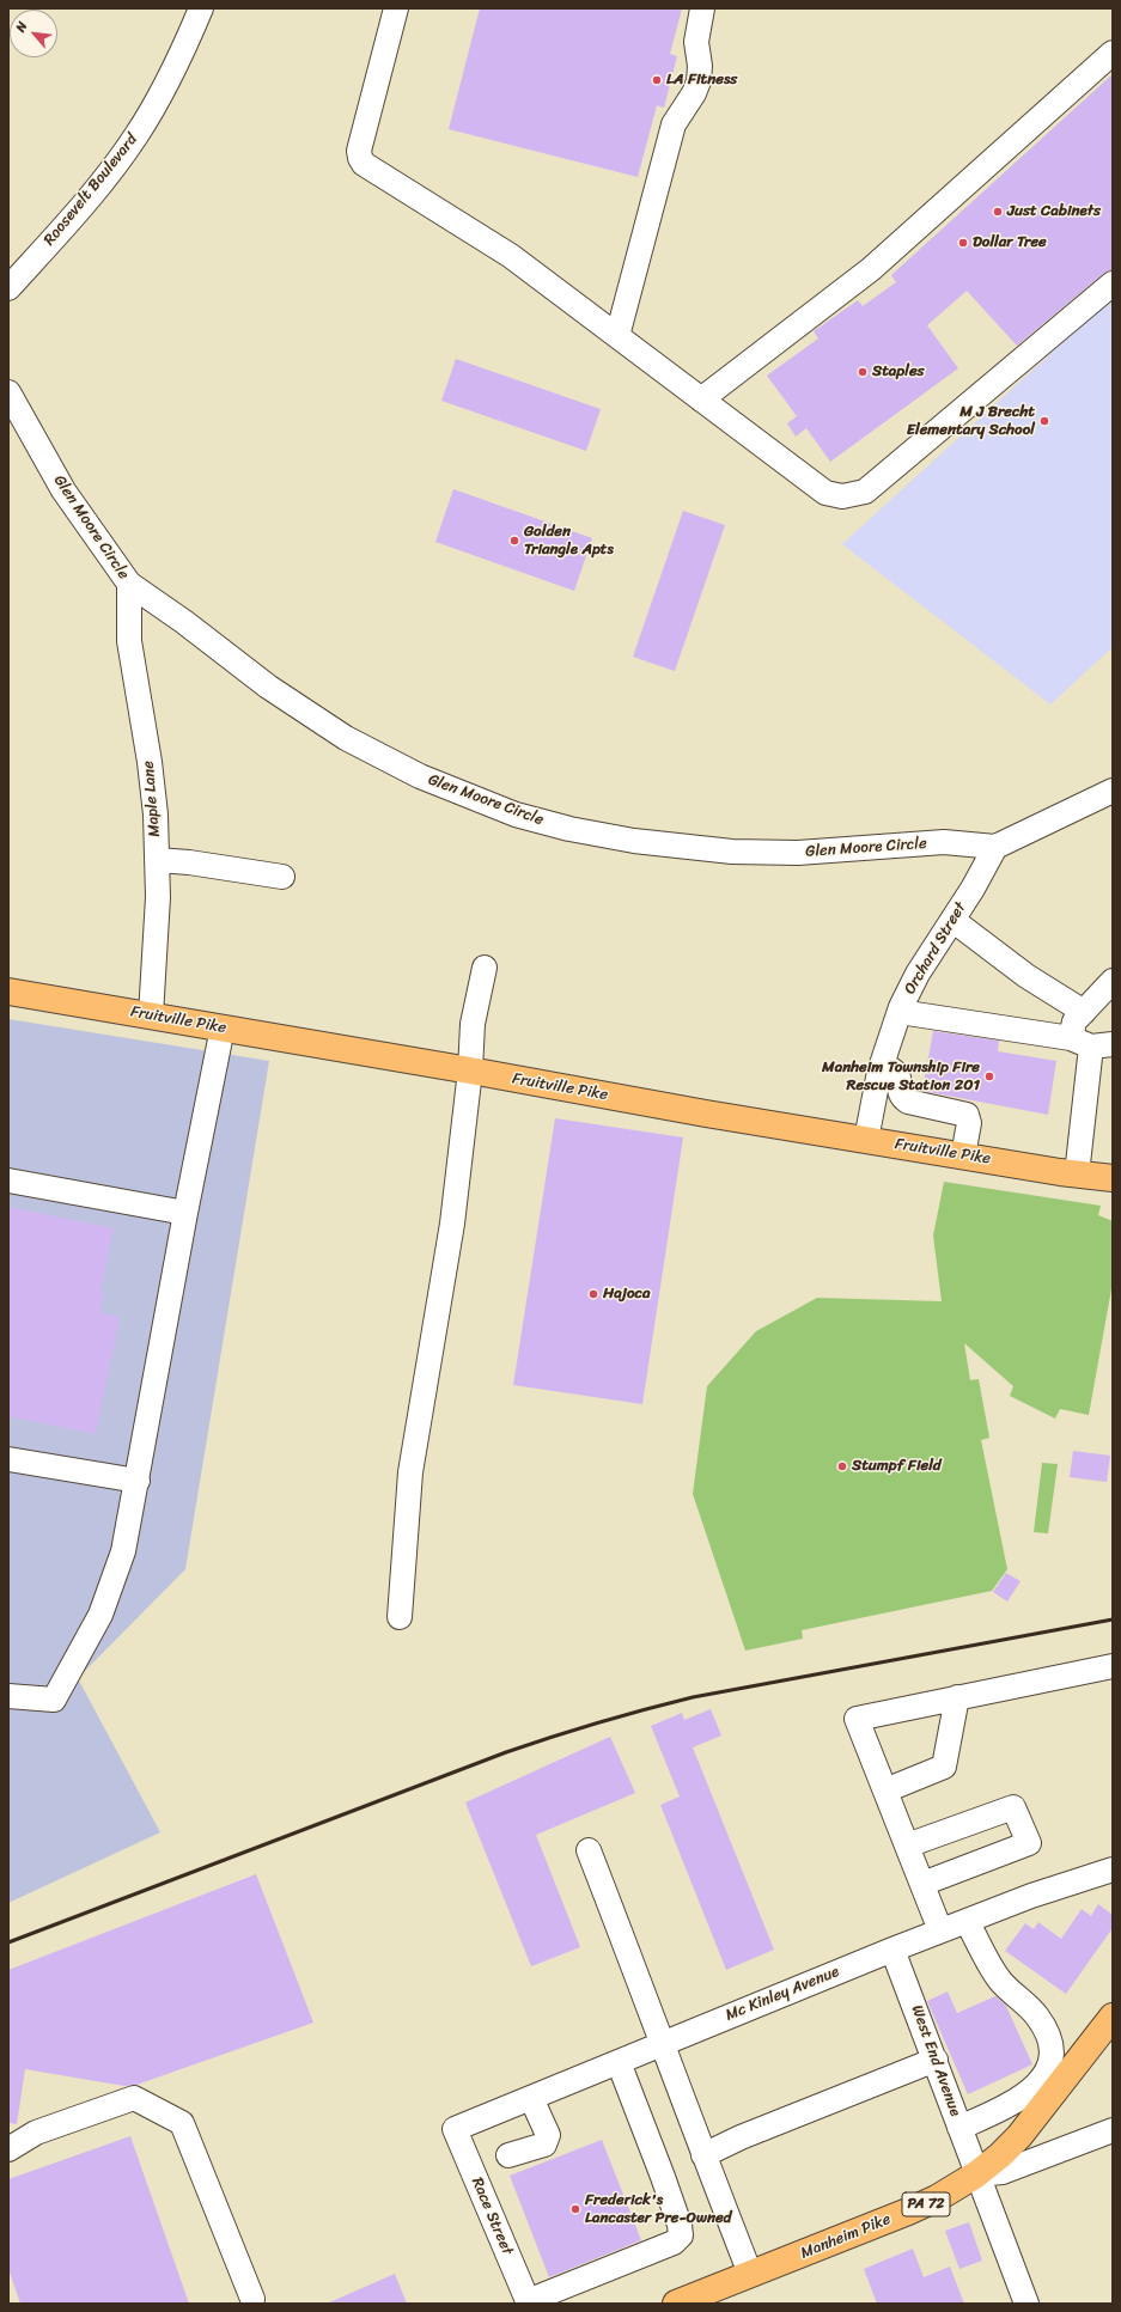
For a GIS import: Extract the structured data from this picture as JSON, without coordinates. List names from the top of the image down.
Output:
{
  "streets": {
    "main road": ["Fruitville Pike", "PA 72", "Manheim Pike"],
    "street": [
      "Roosevelt Boulevard",
      "Glen Moore Circle",
      "Maple Lane",
      "Orchard Street",
      "Mc Kinley Avenue",
      "West End Avenue",
      "Race Street"
    ]
  },
  "crossings": [
    ["Glen Moore Circle", "Maple Lane"],
    ["Glen Moore Circle", "Orchard Street"],
    ["Maple Lane", "Fruitville Pike"],
    ["Orchard Street", "Fruitville Pike"],
    ["Mc Kinley Avenue", "West End Avenue"],
    ["Mc Kinley Avenue", "Race Street"],
    ["West End Avenue", "Manheim Pike"]
  ],
  "places": [
    "LA Fitness",
    "Just Cabinets",
    "Dollar Tree",
    "Staples",
    "M J Brecht Elementary School",
    "Golden Triangle Apts",
    "Manheim Township Fire Rescue Station 201",
    "Hajoca",
    "Stumpf Field",
    "Frederick's Lancaster Pre-Owned"
  ],
  "north": "top left"
}
